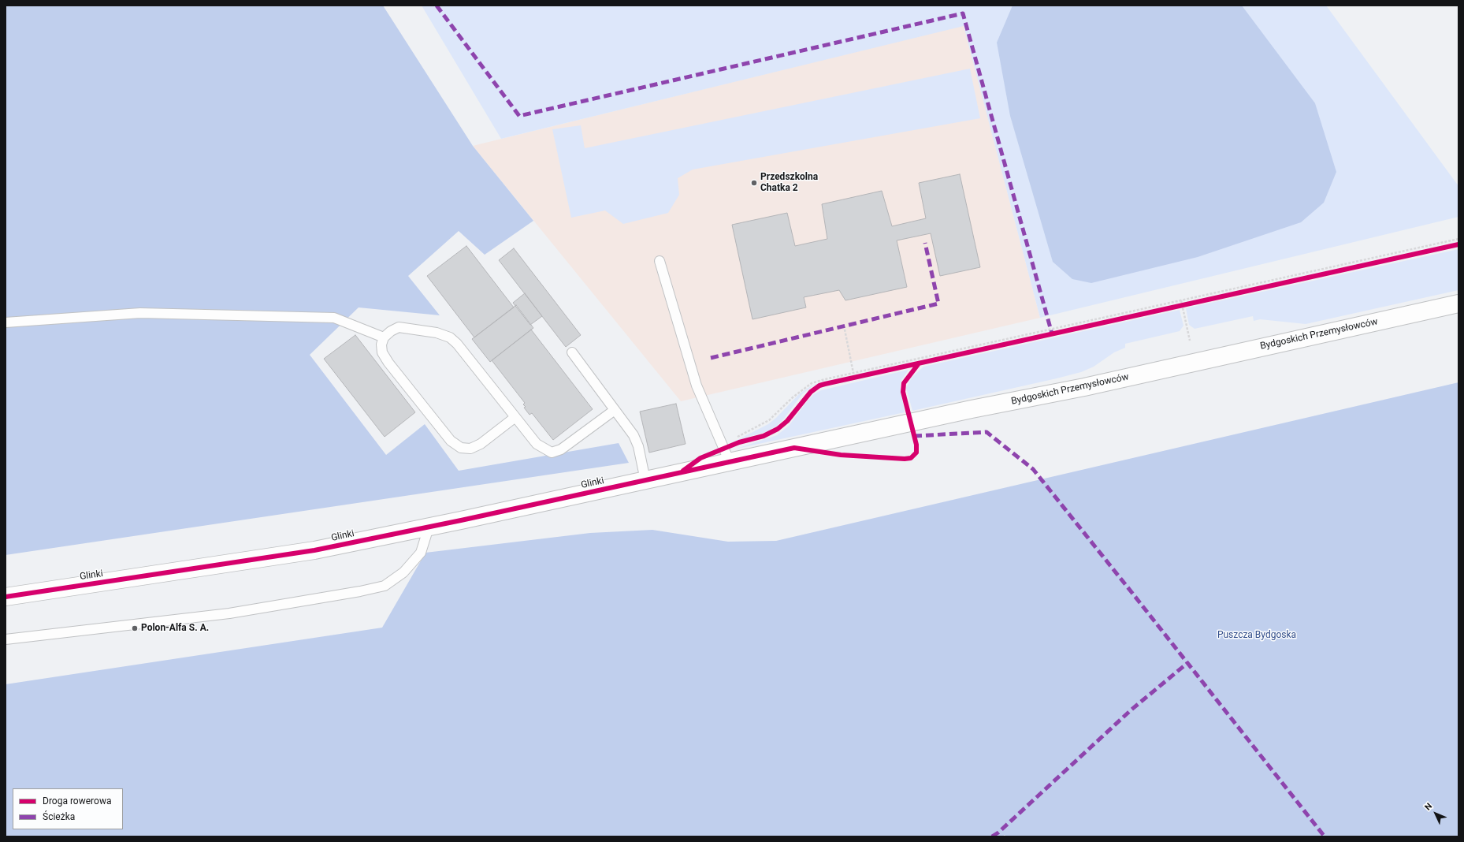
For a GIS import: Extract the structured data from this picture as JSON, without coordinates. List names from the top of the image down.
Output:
{
  "streets": {
    "street": ["Bydgoskich Przemysłowców", "Glinki"]
  },
  "crossings": [
    ["Bydgoskich Przemysłowców", "Glinki"]
  ],
  "parks": ["Puszcza Bydgoska"],
  "places": ["Przedszkolna Chatka 2", "Polon-Alfa S. A."],
  "legend": ["Droga rowerowa", "Ścieżka"],
  "north": "top left"
}
